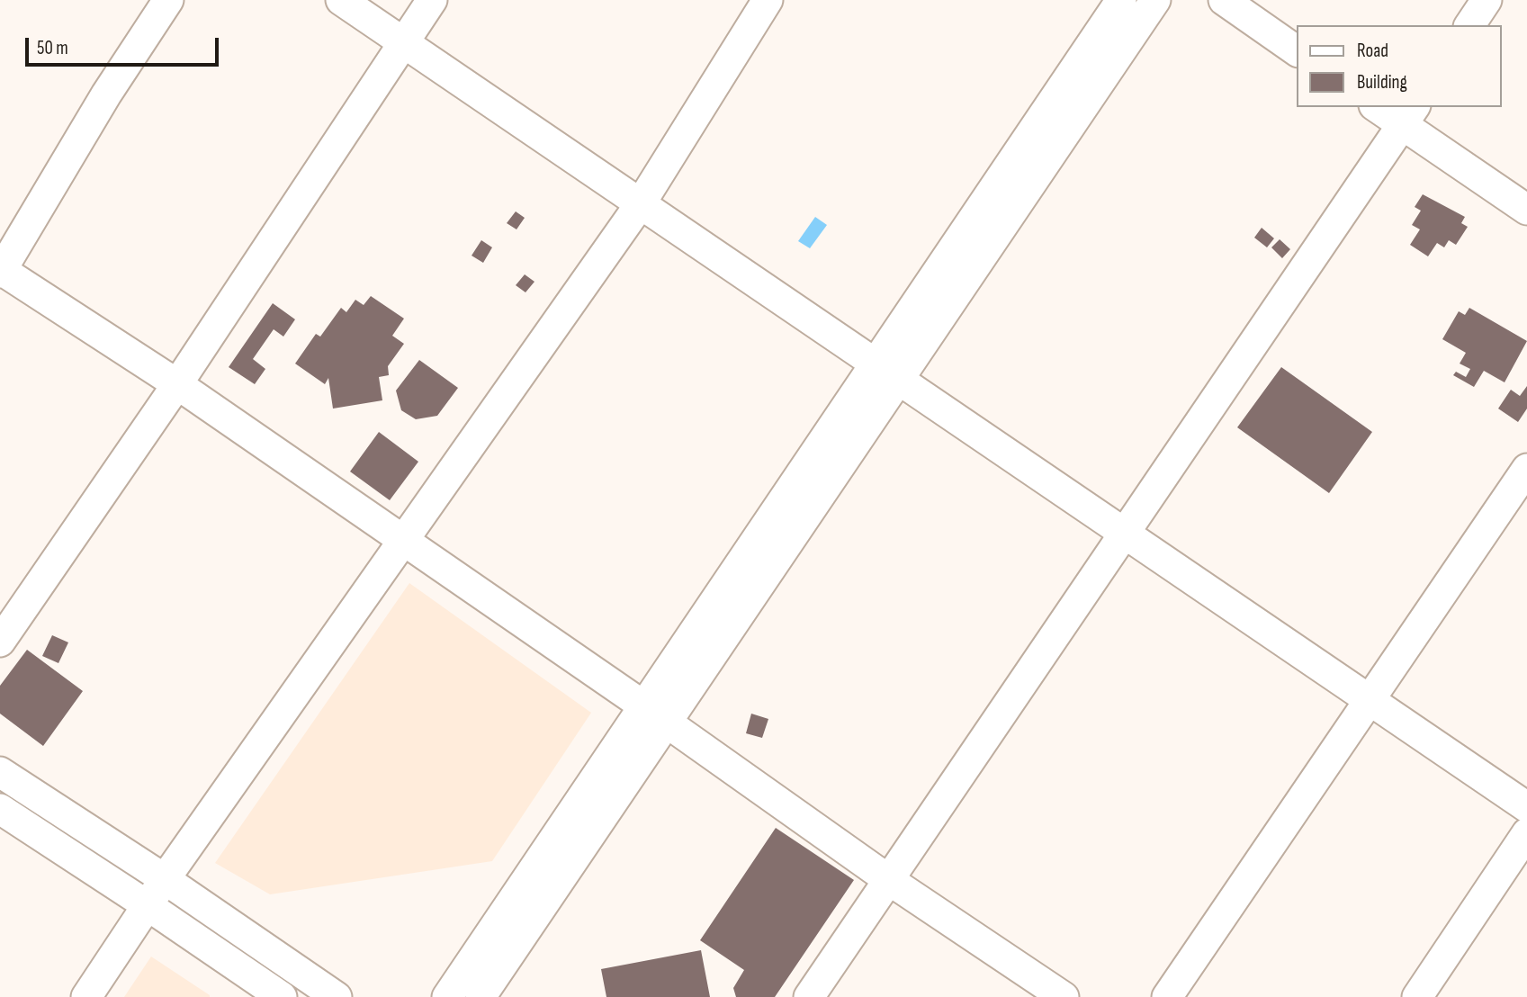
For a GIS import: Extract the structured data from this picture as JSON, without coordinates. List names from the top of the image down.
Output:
{
  "legend": ["Road", "Building"],
  "scale_bar": "50 m"
}
